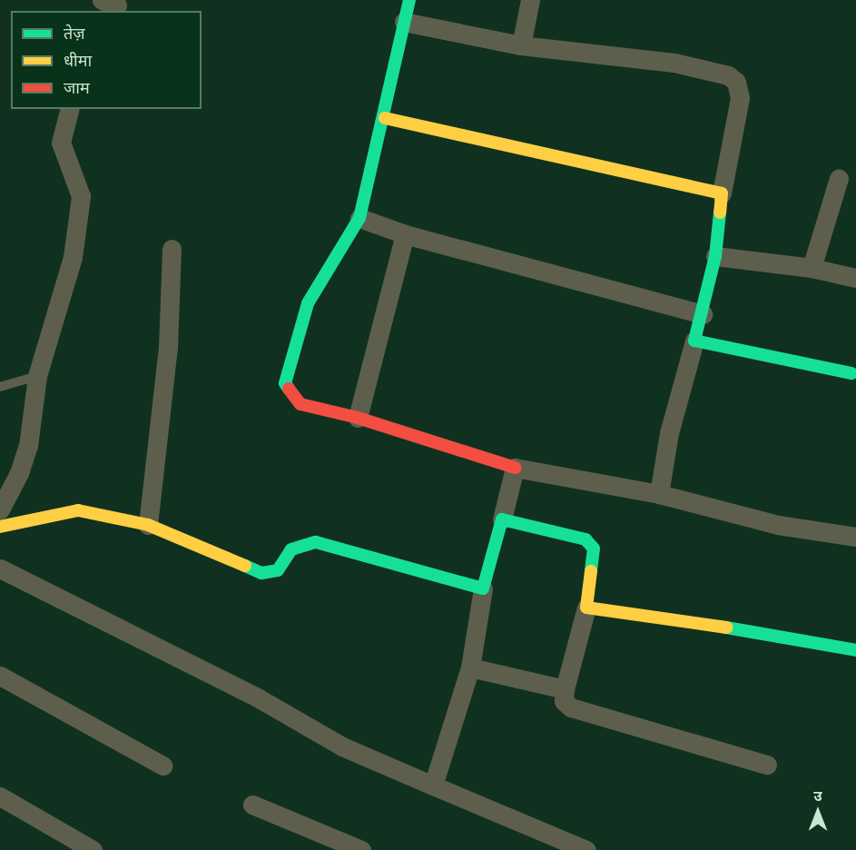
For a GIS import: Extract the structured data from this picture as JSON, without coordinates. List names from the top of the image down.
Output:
{
  "legend": ["तेज़", "धीमा", "जाम"],
  "north": "top"
}
